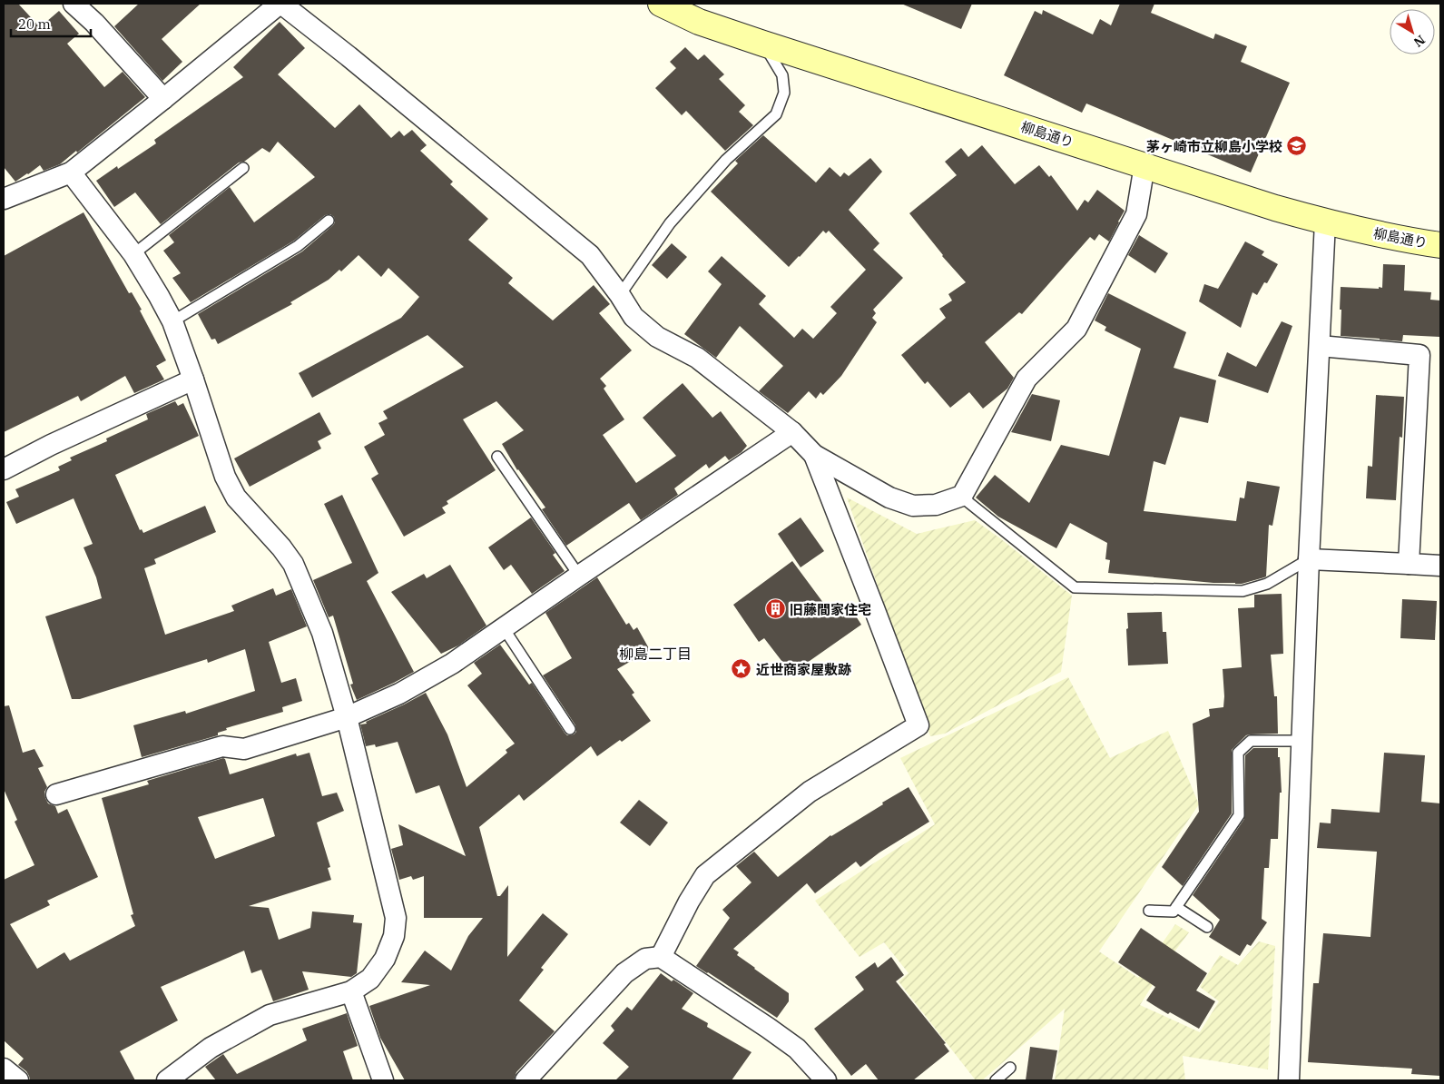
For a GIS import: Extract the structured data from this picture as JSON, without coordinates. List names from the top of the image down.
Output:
{
  "streets": {
    "street": ["柳島通り"]
  },
  "districts": ["柳島二丁目"],
  "places": {
    "school or university": ["茅ヶ崎市立柳島小学校"],
    "building": ["旧藤間家住宅"],
    "place": ["近世商家屋敷跡"]
  },
  "scale_bar": "20 m",
  "north": "bottom right"
}
